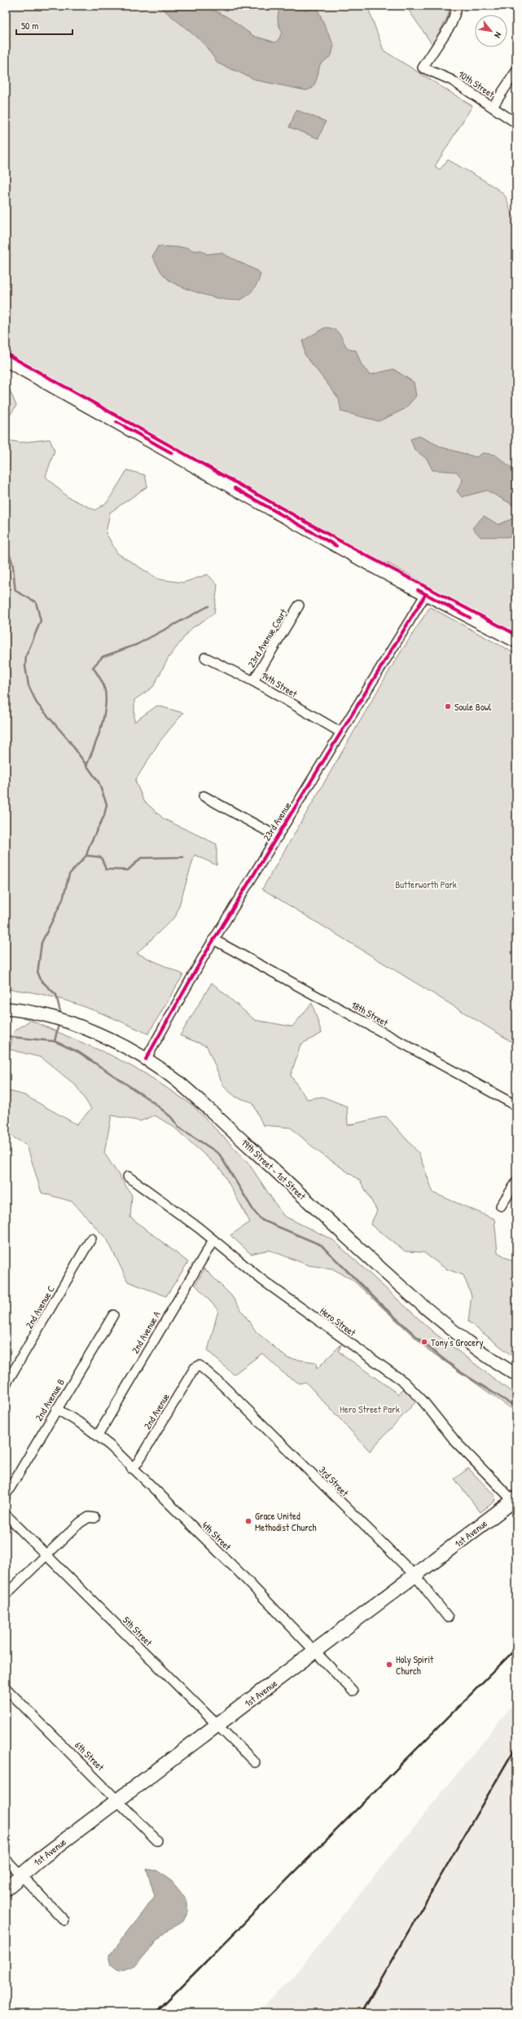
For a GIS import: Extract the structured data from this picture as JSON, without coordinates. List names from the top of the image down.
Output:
{
  "streets": {
    "main road": ["19th Street - 1st Street", "1st Avenue"],
    "street": [
      "10th Street",
      "23rd Avenue Court",
      "14th Street",
      "23rd Avenue",
      "18th Street",
      "2nd Avenue C",
      "Hero Street",
      "2nd Avenue A",
      "2nd Avenue B",
      "2nd Avenue",
      "3rd Street",
      "4th Street",
      "5th Street",
      "6th Street"
    ]
  },
  "crossings": [
    ["23rd Avenue Court", "14th Street"],
    ["14th Street", "23rd Avenue"],
    ["23rd Avenue", "18th Street"],
    ["23rd Avenue", "19th Street - 1st Street"],
    ["Hero Street", "2nd Avenue A"],
    ["Hero Street", "1st Avenue"],
    ["2nd Avenue A", "4th Street"],
    ["2nd Avenue B", "4th Street"],
    ["2nd Avenue", "3rd Street"],
    ["2nd Avenue", "4th Street"],
    ["3rd Street", "1st Avenue"],
    ["1st Avenue", "4th Street"],
    ["1st Avenue", "5th Street"],
    ["1st Avenue", "6th Street"]
  ],
  "parks": ["Butterworth Park", "Hero Street Park"],
  "places": [
    "Soule Bowl",
    "Tony's Grocery",
    "Grace United Methodist Church",
    "Holy Spirit Church"
  ],
  "scale_bar": "50 m",
  "north": "bottom right"
}
